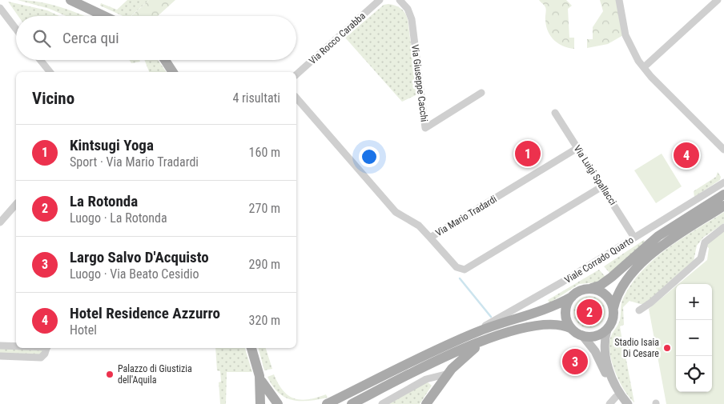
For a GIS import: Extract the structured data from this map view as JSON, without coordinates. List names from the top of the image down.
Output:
{
  "streets": {
    "main road": ["Viale Corrado Quarto"],
    "street": [
      "Via Rocco Carabba",
      "Via Giuseppe Cacchi",
      "Via Luigi Spallacci",
      "Via Mario Tradardi"
    ]
  },
  "crossings": [
    ["Via Luigi Spallacci", "Via Mario Tradardi"],
    ["Via Luigi Spallacci", "Viale Corrado Quarto"]
  ],
  "places": ["Stadio Isaia Di Cesare", "Palazzo di Giustizia dell'Aquila"],
  "page": {
    "search": "Cerca qui",
    "heading": ["Vicino", "4 risultati"],
    "list": [
      {
        "mark": "1",
        "name": "Kintsugi Yoga",
        "note": "Sport · Via Mario Tradardi",
        "value": "160 m"
      },
      {
        "mark": "2",
        "name": "La Rotonda",
        "note": "Luogo · La Rotonda",
        "value": "270 m"
      },
      {
        "mark": "3",
        "name": "Largo Salvo D'Acquisto",
        "note": "Luogo · Via Beato Cesidio",
        "value": "290 m"
      },
      {
        "mark": "4",
        "name": "Hotel Residence Azzurro",
        "note": "Hotel",
        "value": "320 m"
      }
    ],
    "pins": [
      "1",
      "4",
      "2",
      "3"
    ],
    "map_buttons": ["+", "−"]
  }
}
